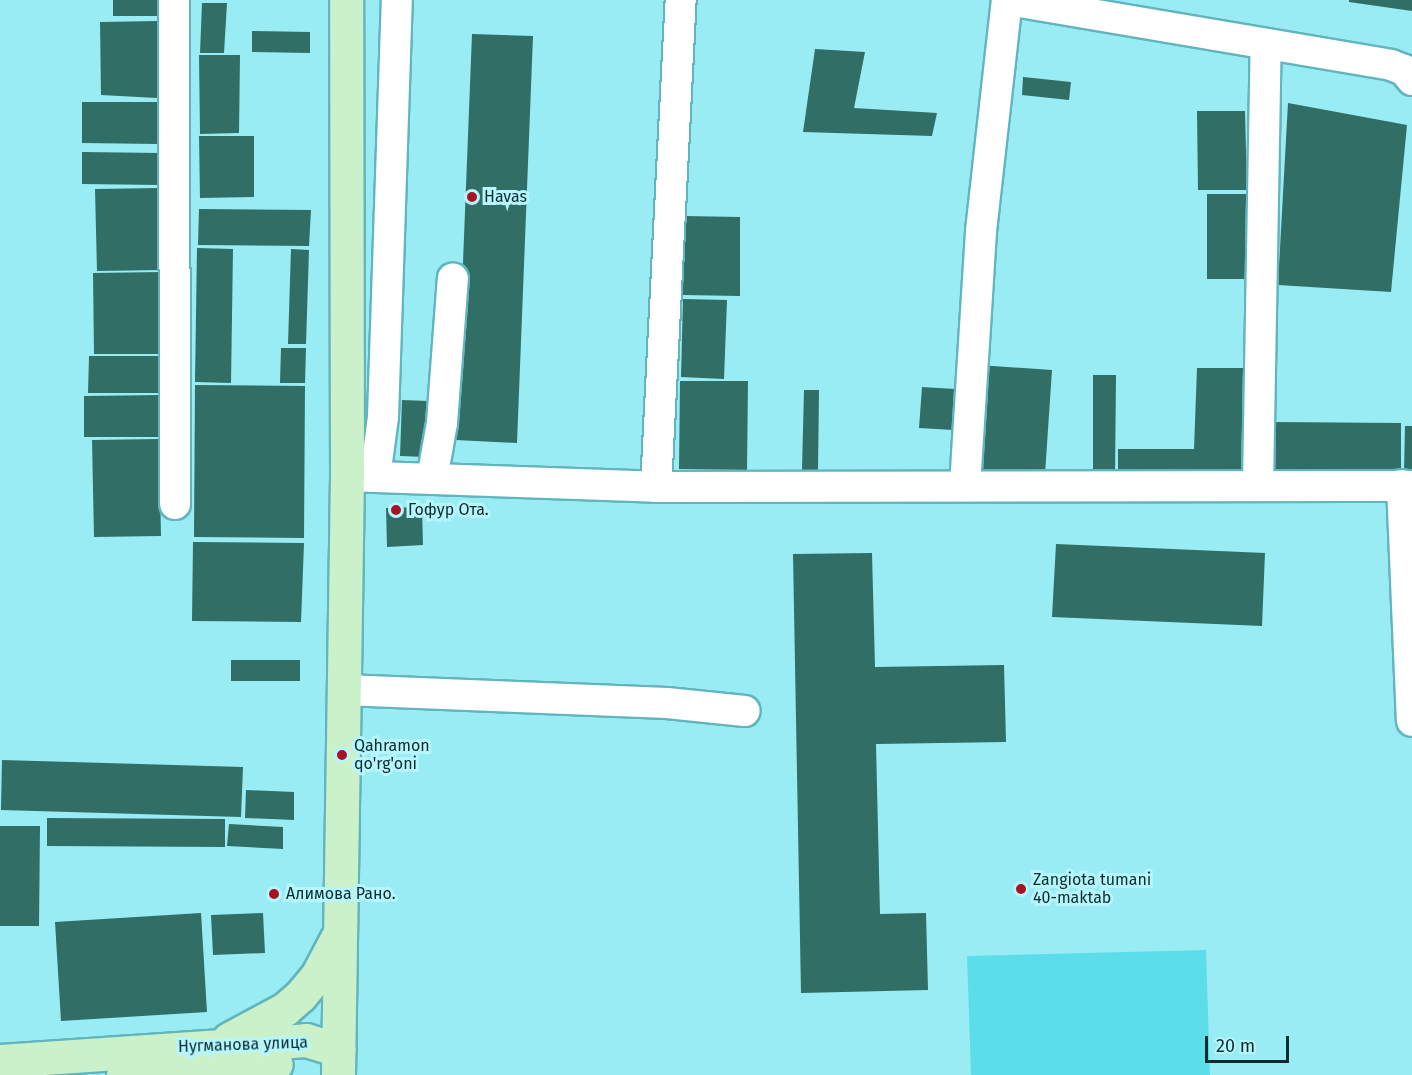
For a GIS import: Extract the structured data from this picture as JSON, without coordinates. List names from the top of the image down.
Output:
{
  "streets": {
    "main road": ["Нугманова улица"]
  },
  "places": [
    "Havas",
    "Гофур Ота.",
    "Qahramon qo'rg'oni",
    "Zangiota tumani 40-maktab",
    "Алимова Рано."
  ],
  "scale_bar": "20 m"
}
